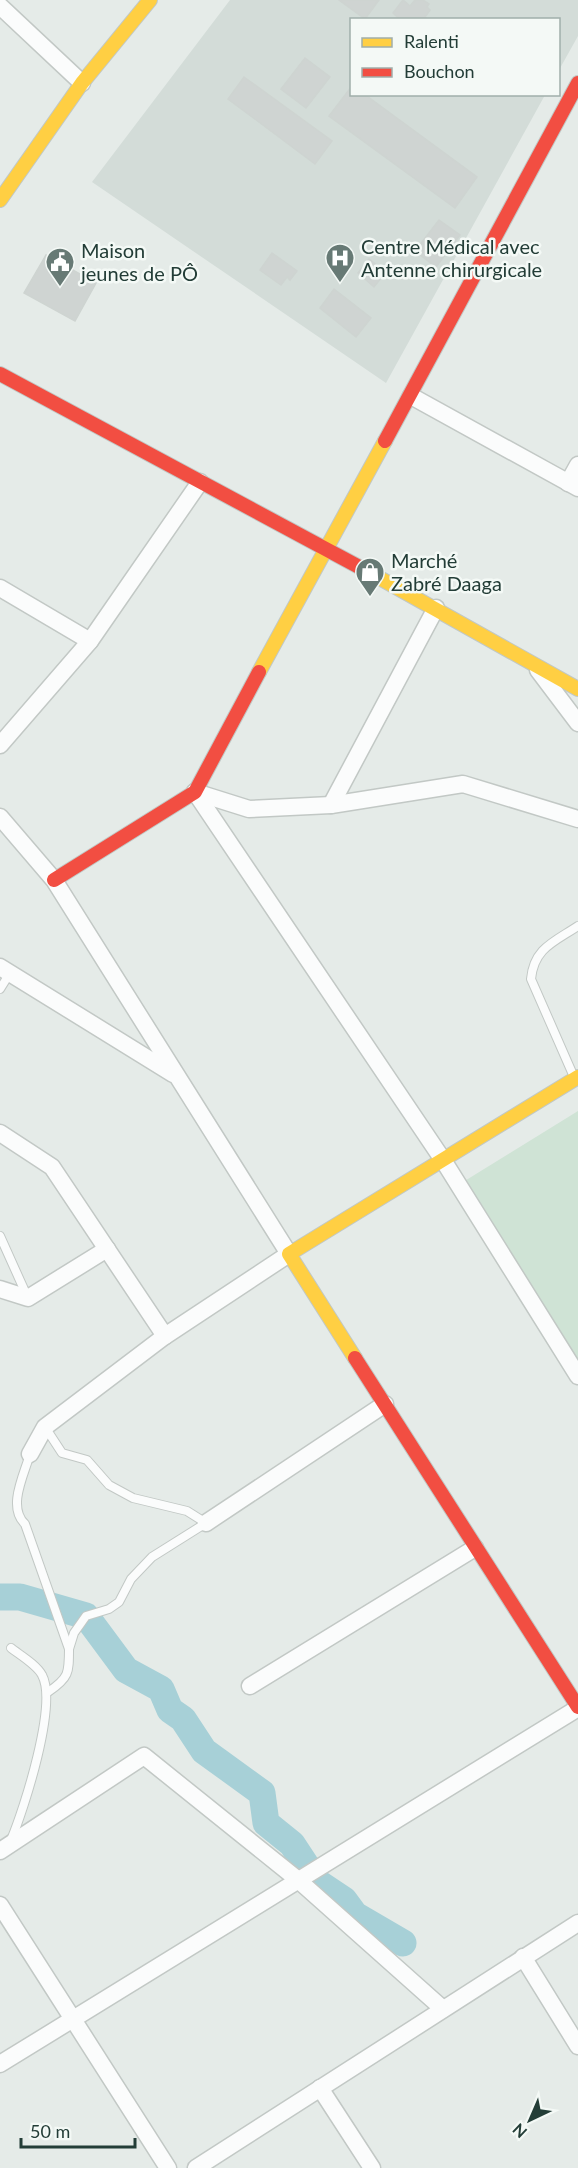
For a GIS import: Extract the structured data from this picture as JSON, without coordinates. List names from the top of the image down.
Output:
{
  "places": {
    "hospital": ["Centre Médical avec Antenne chirurgicale"],
    "public building": ["Maison jeunes de PÔ"],
    "shop": ["Marché Zabré Daaga"]
  },
  "legend": ["Ralenti", "Bouchon"],
  "scale_bar": "50 m",
  "north": "bottom left"
}
